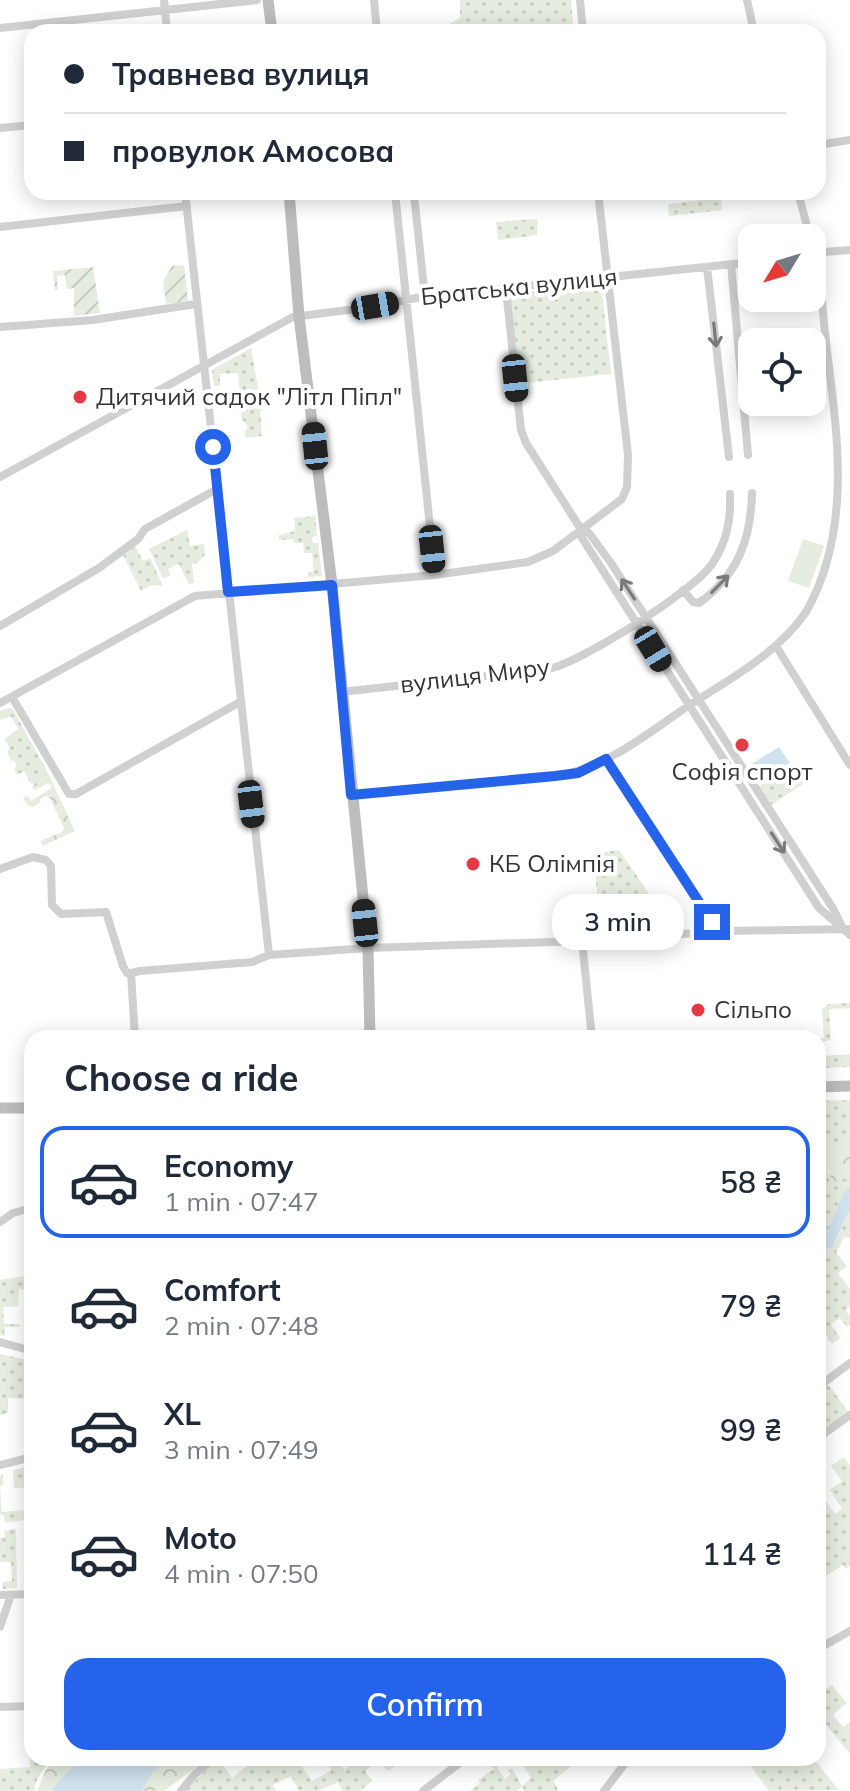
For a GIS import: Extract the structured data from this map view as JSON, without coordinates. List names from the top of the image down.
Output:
{
  "streets": {
    "street": ["Братська вулиця", "вулиця Миру"]
  },
  "places": [
    "Дитячий садок \"Літл Піпл\"",
    "Софія спорт",
    "КБ Олімпія",
    "Сільпо"
  ],
  "north": "bottom left",
  "page": {
    "banner": ["Травнева вулиця", "провулок Амосова"],
    "bubble": "3 min",
    "heading": "Choose a ride",
    "list": [
      {
        "name": "Economy",
        "note": "1 min · 07:47",
        "value": "58 ₴"
      },
      {
        "name": "Comfort",
        "note": "2 min · 07:48",
        "value": "79 ₴"
      },
      {
        "name": "XL",
        "note": "3 min · 07:49",
        "value": "99 ₴"
      },
      {
        "name": "Moto",
        "note": "4 min · 07:50",
        "value": "114 ₴"
      }
    ],
    "buttons": "Confirm"
  }
}
